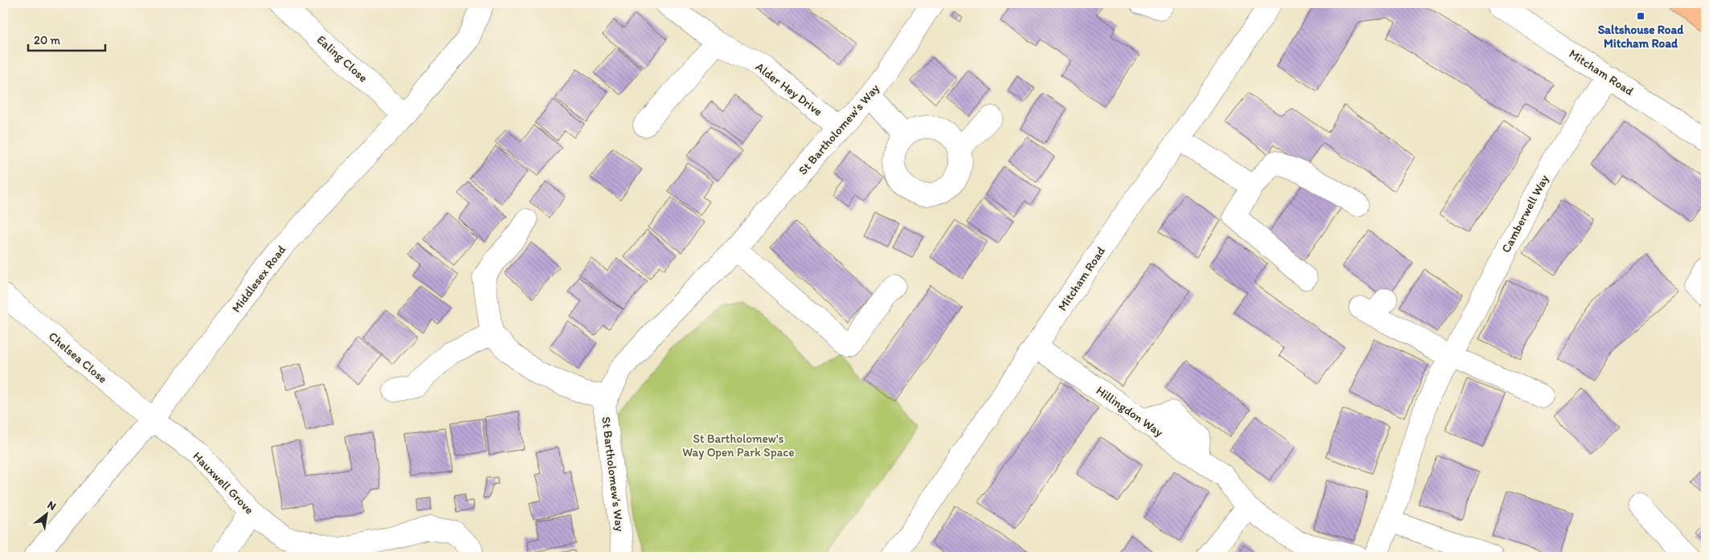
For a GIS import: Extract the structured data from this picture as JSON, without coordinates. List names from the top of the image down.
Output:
{
  "streets": {
    "street": [
      "Ealing Close",
      "Mitcham Road",
      "Alder Hey Drive",
      "St Bartholomew's Way",
      "Camberwell Way",
      "Middlesex Road",
      "Chelsea Close",
      "Hillingdon Way",
      "Hauxwell Grove"
    ]
  },
  "crossings": [
    ["Ealing Close", "Middlesex Road"],
    ["Mitcham Road", "Camberwell Way"],
    ["Mitcham Road", "Hillingdon Way"],
    ["Alder Hey Drive", "St Bartholomew's Way"],
    ["Middlesex Road", "Chelsea Close"],
    ["Middlesex Road", "Hauxwell Grove"],
    ["Chelsea Close", "Hauxwell Grove"]
  ],
  "parks": ["St Bartholomew's Way Open Park Space"],
  "places": {
    "transit": ["Saltshouse Road Mitcham Road"]
  },
  "scale_bar": "20 m",
  "north": "top right"
}
